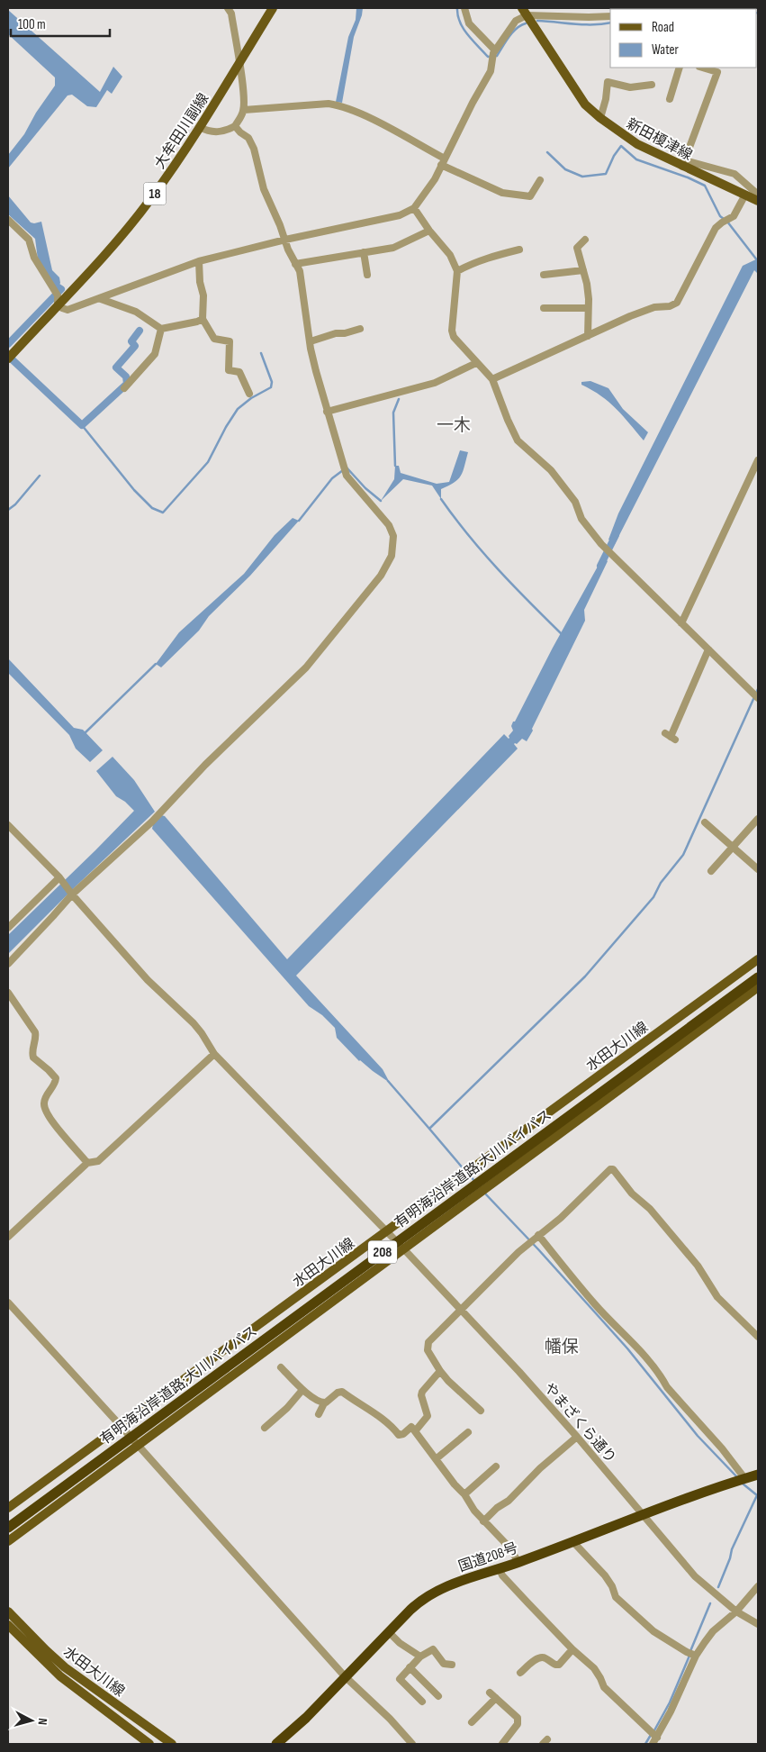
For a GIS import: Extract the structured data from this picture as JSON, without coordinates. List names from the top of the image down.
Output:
{
  "streets": {
    "highway": ["有明海沿岸道路;大川バイパス", "208", "国道208号"],
    "main road": [
      "大牟田川副線",
      "新田榎津線",
      "18",
      "水田大川線"
    ],
    "street": ["やまざくら通り"]
  },
  "crossings": [
    ["水田大川線", "やまざくら通り"],
    ["やまざくら通り", "国道208号"]
  ],
  "districts": ["一木", "幡保"],
  "legend": ["Road", "Water"],
  "scale_bar": "100 m",
  "north": "right"
}
